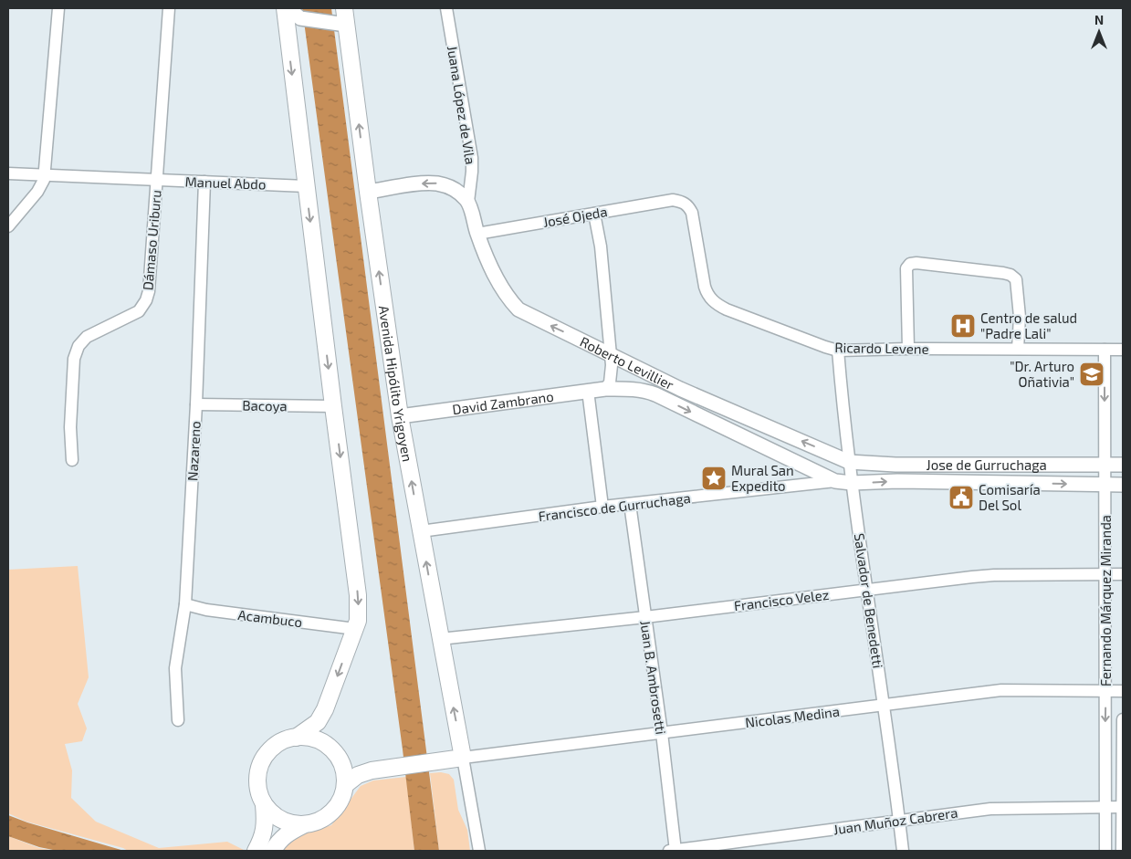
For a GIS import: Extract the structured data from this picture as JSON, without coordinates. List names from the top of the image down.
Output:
{
  "streets": {
    "main road": ["Avenida Hipólito Yrigoyen"],
    "street": [
      "Juana López de Vila",
      "Manuel Abdo",
      "José Ojeda",
      "Dámaso Uriburu",
      "Ricardo Levene",
      "Roberto Levillier",
      "David Zambrano",
      "Bacoya",
      "Nazareno",
      "Jose de Gurruchaga",
      "Francisco de Gurruchaga",
      "Francisco Velez",
      "Salvador de Benedetti",
      "Fernando Márquez Miranda",
      "Acambuco",
      "Juan B. Ambrosetti",
      "Nicolas Medina",
      "Juan Muñoz Cabrera"
    ]
  },
  "crossings": [
    ["Juana López de Vila", "Roberto Levillier"],
    ["Manuel Abdo", "Dámaso Uriburu"],
    ["Manuel Abdo", "Nazareno"],
    ["José Ojeda", "Ricardo Levene"],
    ["José Ojeda", "Roberto Levillier"],
    ["Ricardo Levene", "Salvador de Benedetti"],
    ["Ricardo Levene", "Fernando Márquez Miranda"],
    ["Roberto Levillier", "David Zambrano"],
    ["Roberto Levillier", "Jose de Gurruchaga"],
    ["Roberto Levillier", "Francisco de Gurruchaga"],
    ["Roberto Levillier", "Salvador de Benedetti"],
    ["Avenida Hipólito Yrigoyen", "David Zambrano"],
    ["Avenida Hipólito Yrigoyen", "Francisco de Gurruchaga"],
    ["Avenida Hipólito Yrigoyen", "Francisco Velez"],
    ["Avenida Hipólito Yrigoyen", "Nicolas Medina"],
    ["Bacoya", "Nazareno"],
    ["Nazareno", "Acambuco"],
    ["Jose de Gurruchaga", "Francisco de Gurruchaga"],
    ["Jose de Gurruchaga", "Salvador de Benedetti"],
    ["Jose de Gurruchaga", "Fernando Márquez Miranda"],
    ["Francisco de Gurruchaga", "Juan B. Ambrosetti"],
    ["Francisco Velez", "Salvador de Benedetti"],
    ["Francisco Velez", "Fernando Márquez Miranda"],
    ["Francisco Velez", "Juan B. Ambrosetti"],
    ["Salvador de Benedetti", "Nicolas Medina"],
    ["Salvador de Benedetti", "Juan Muñoz Cabrera"],
    ["Fernando Márquez Miranda", "Nicolas Medina"],
    ["Fernando Márquez Miranda", "Juan Muñoz Cabrera"],
    ["Juan B. Ambrosetti", "Nicolas Medina"],
    ["Juan B. Ambrosetti", "Juan Muñoz Cabrera"]
  ],
  "places": {
    "hospital": ["Centro de salud \"Padre Lali\""],
    "school or university": ["\"Dr. Arturo Oñativia\""],
    "place": ["Mural San Expedito"],
    "public building": ["Comisaría Del Sol"]
  },
  "north": "top"
}
